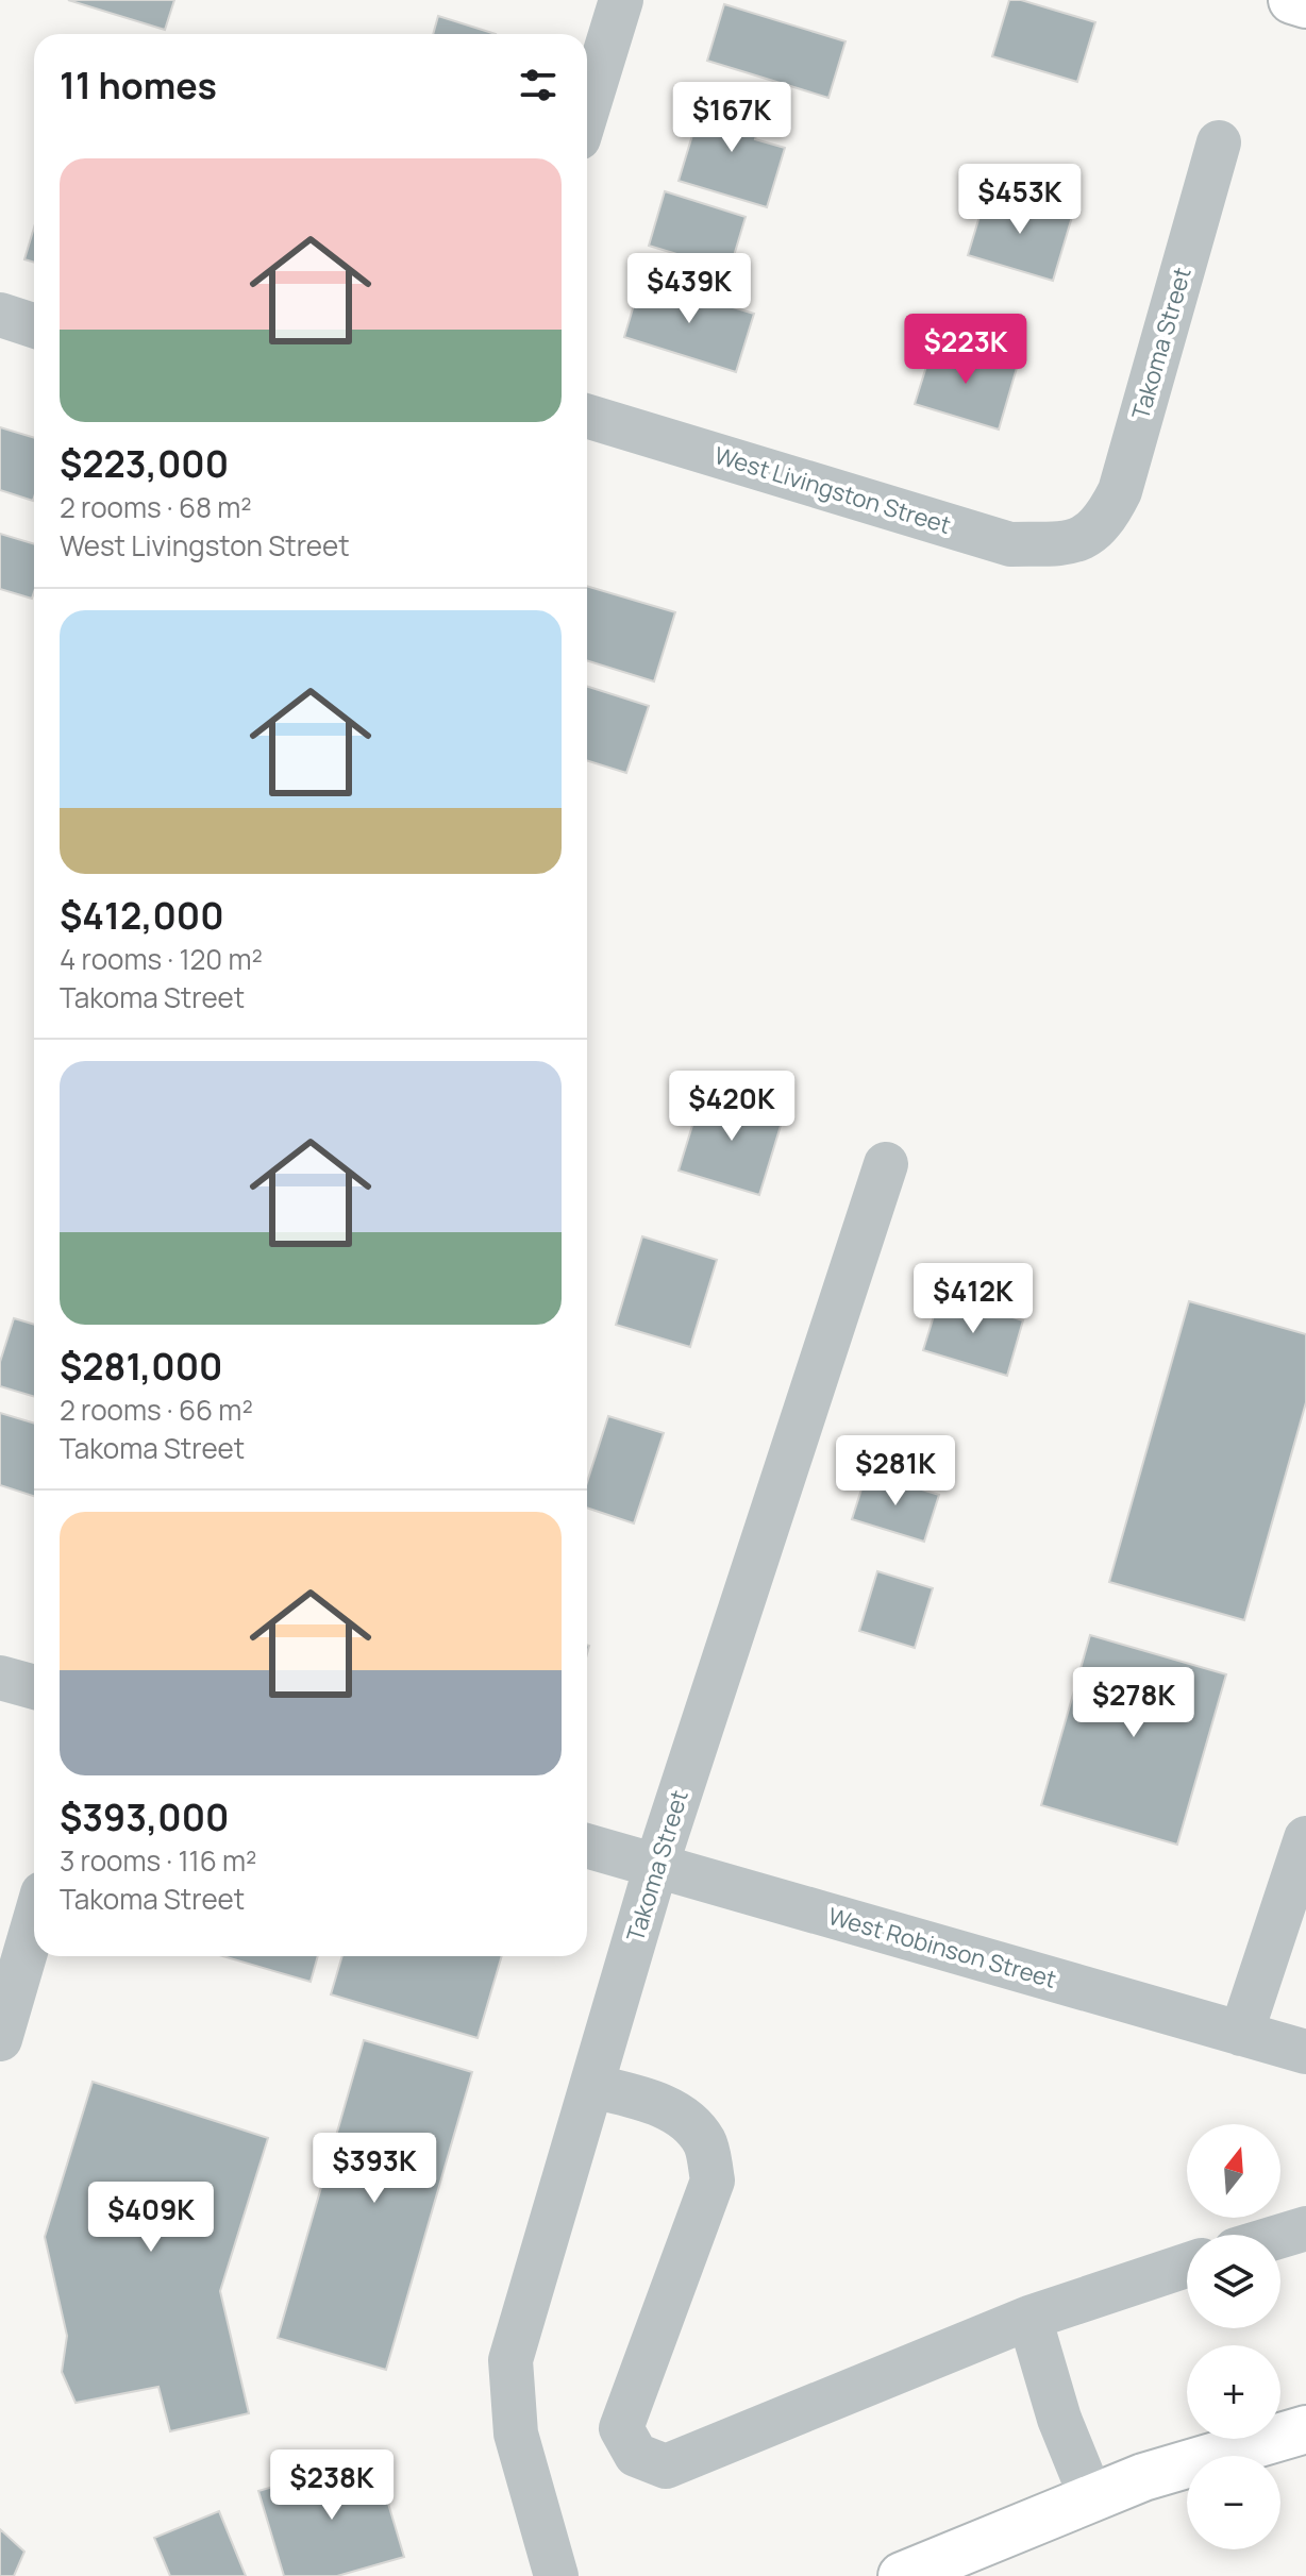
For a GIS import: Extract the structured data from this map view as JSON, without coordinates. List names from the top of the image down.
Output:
{
  "streets": {
    "street": ["Takoma Street", "West Livingston Street", "West Robinson Street"]
  },
  "crossings": [
    ["Takoma Street", "West Livingston Street"],
    ["Takoma Street", "West Robinson Street"]
  ],
  "north": "top",
  "page": {
    "heading": "11 homes",
    "price": [
      "$167K",
      "$453K",
      "$439K",
      "$223K",
      "$420K",
      "$412K",
      "$281K",
      "$278K",
      "$393K",
      "$409K",
      "$238K"
    ],
    "list": [
      {
        "name": "$223,000",
        "note": "2 rooms · 68 m² · West Livingston Street"
      },
      {
        "name": "$412,000",
        "note": "4 rooms · 120 m² · Takoma Street"
      },
      {
        "name": "$281,000",
        "note": "2 rooms · 66 m² · Takoma Street"
      },
      {
        "name": "$393,000",
        "note": "3 rooms · 116 m² · Takoma Street"
      }
    ],
    "map_buttons": ["+", "−"]
  }
}
